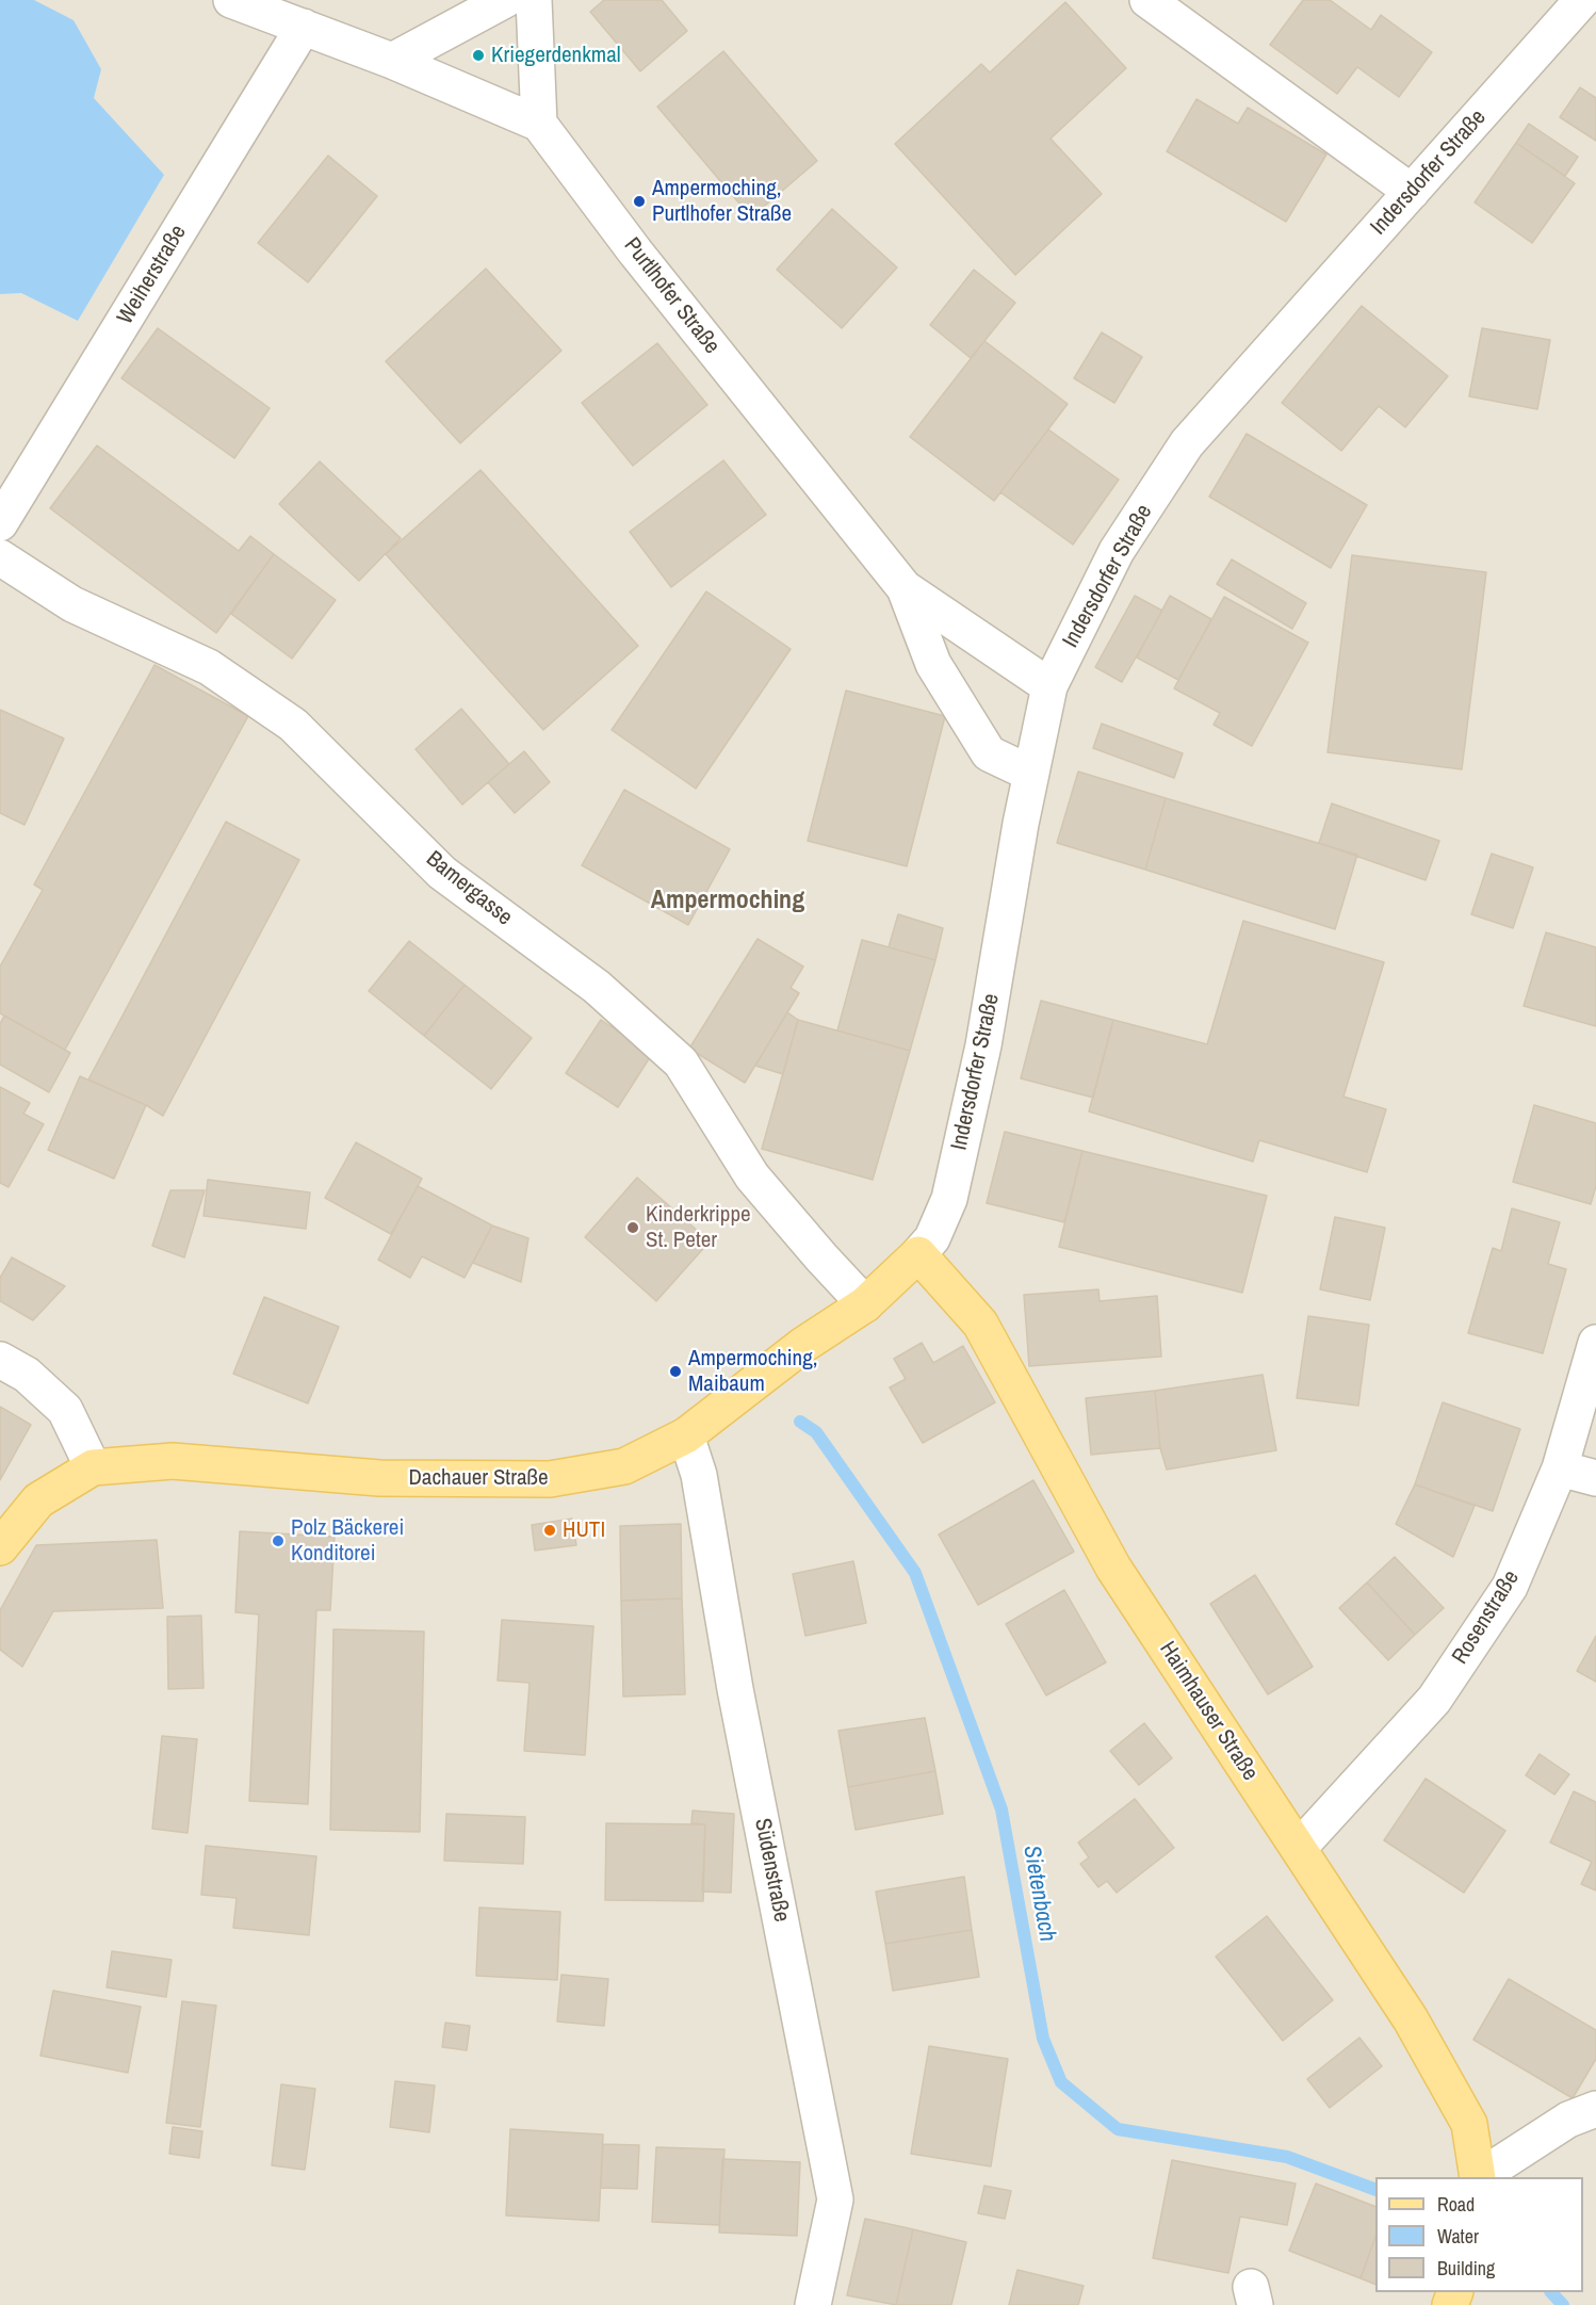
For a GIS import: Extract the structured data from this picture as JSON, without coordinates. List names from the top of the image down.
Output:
{
  "streets": {
    "main road": ["Dachauer Straße", "Haimhauser Straße"],
    "street": [
      "Indersdorfer Straße",
      "Weiherstraße",
      "Purtlhofer Straße",
      "Bamergasse",
      "Rosenstraße",
      "Südenstraße"
    ]
  },
  "crossings": [
    ["Indersdorfer Straße", "Purtlhofer Straße"],
    ["Indersdorfer Straße", "Dachauer Straße"],
    ["Indersdorfer Straße", "Haimhauser Straße"],
    ["Weiherstraße", "Purtlhofer Straße"],
    ["Bamergasse", "Dachauer Straße"],
    ["Dachauer Straße", "Haimhauser Straße"],
    ["Dachauer Straße", "Südenstraße"],
    ["Rosenstraße", "Haimhauser Straße"]
  ],
  "districts": ["Ampermoching"],
  "water": ["Sietenbach"],
  "places": [
    "Kriegerdenkmal",
    "Ampermoching, Purtlhofer Straße",
    "Kinderkrippe St. Peter",
    "Ampermoching, Maibaum",
    "HUTI",
    "Polz Bäckerei Konditorei"
  ],
  "legend": ["Road", "Water", "Building"]
}
